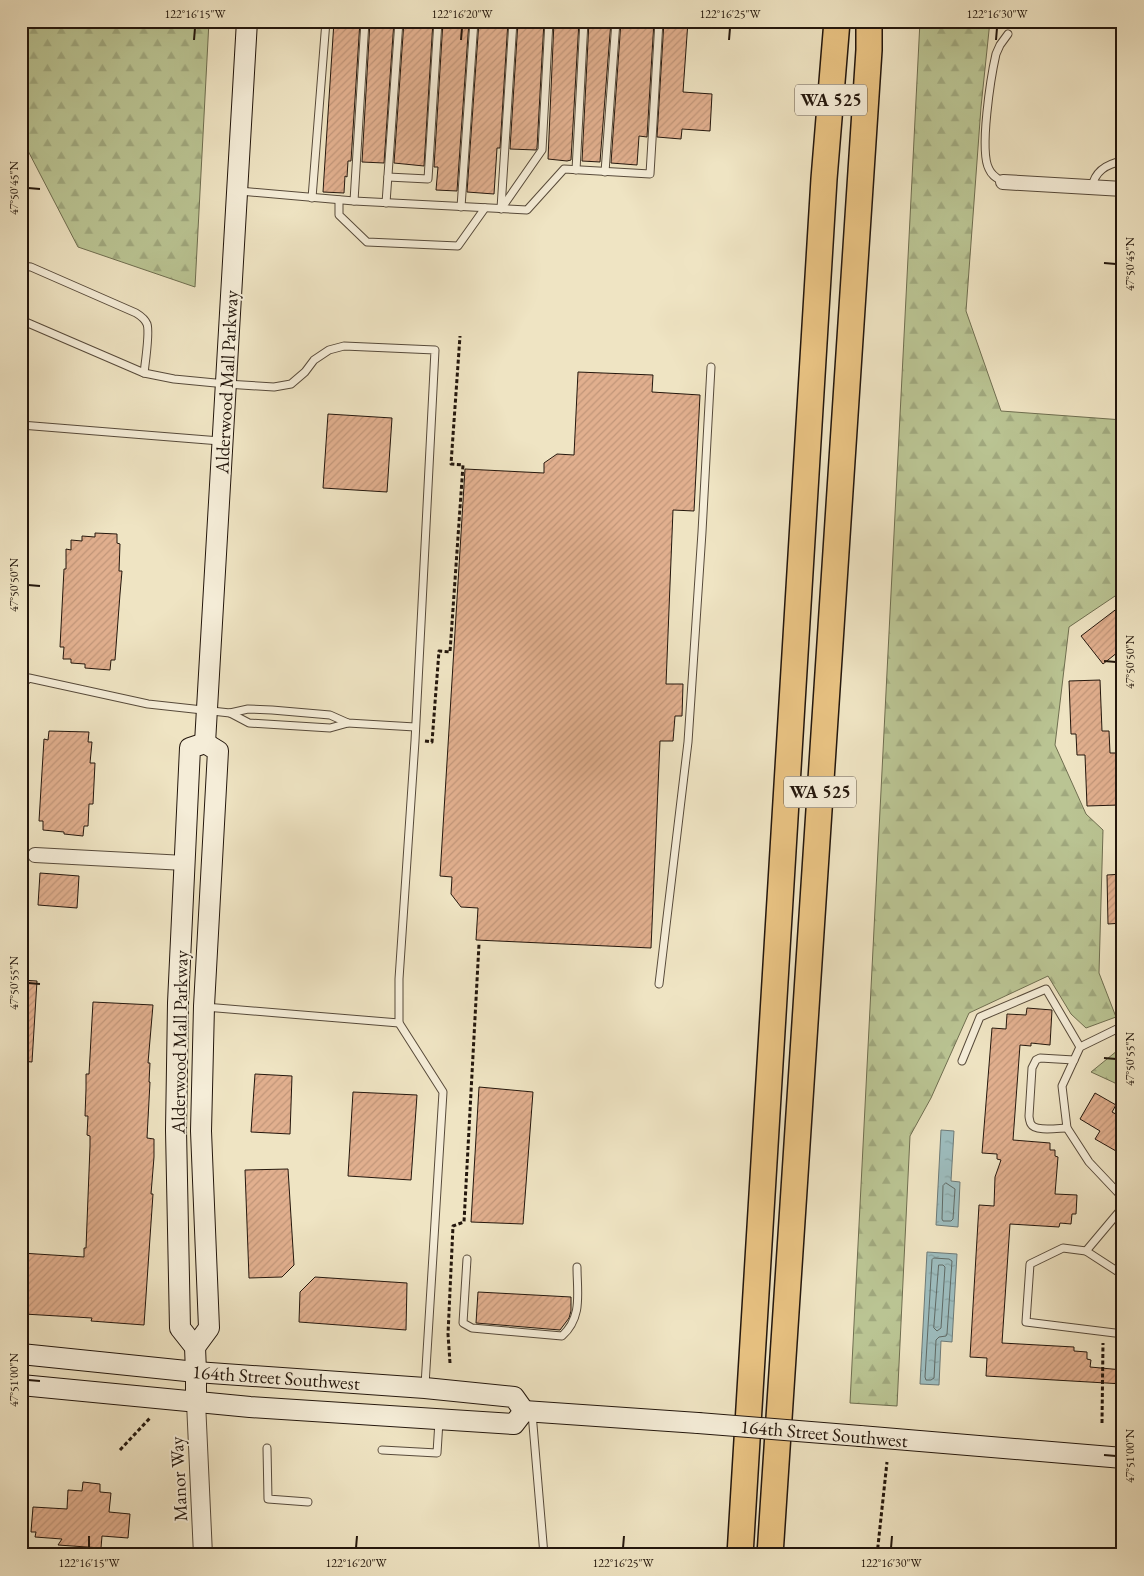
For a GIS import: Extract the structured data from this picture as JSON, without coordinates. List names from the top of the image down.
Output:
{
  "streets": {
    "highway": ["WA 525"],
    "main road": ["Alderwood Mall Parkway", "164th Street Southwest"],
    "street": ["Manor Way"]
  },
  "crossings": [
    ["164th Street Southwest", "Manor Way"]
  ],
  "coordinates": [
    "122°16'15\"W",
    "122°16'20\"W",
    "122°16'25\"W",
    "122°16'30\"W",
    "47°50'45\"N",
    "47°50'50\"N",
    "47°50'55\"N",
    "47°51'00\"N"
  ]
}
